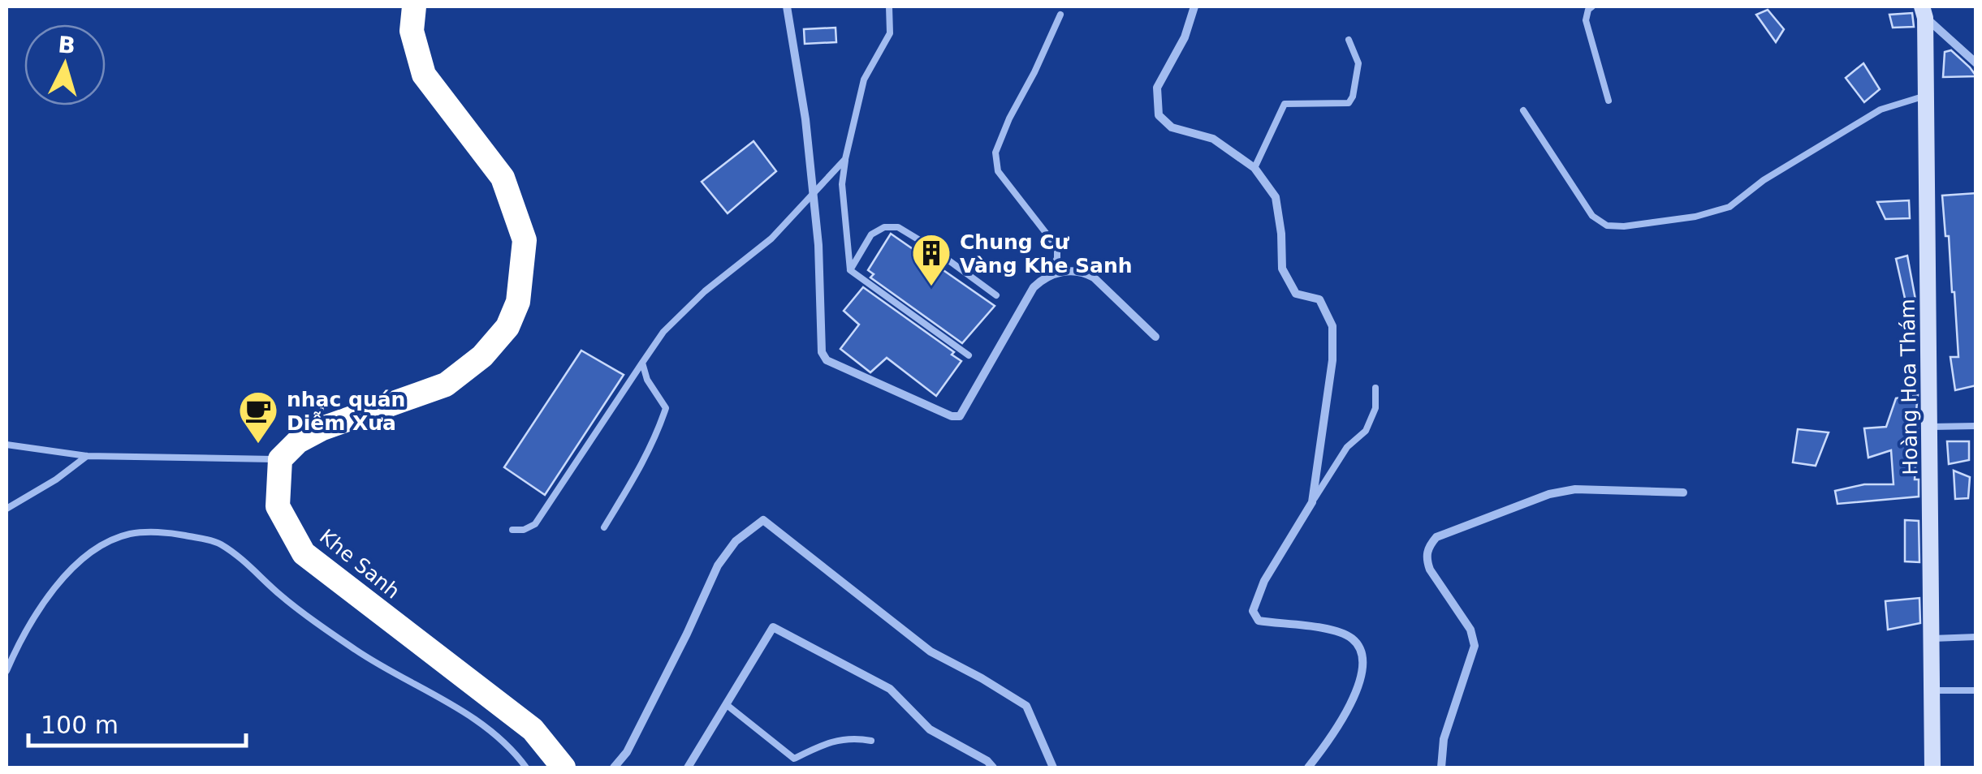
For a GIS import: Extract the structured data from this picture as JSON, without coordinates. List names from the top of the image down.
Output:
{
  "streets": {
    "highway": ["Khe Sanh"],
    "street": ["Hoàng Hoa Thám"]
  },
  "places": {
    "building": ["Chung Cư Vàng Khe Sanh"],
    "cafe": ["nhạc quán Diễm Xưa"]
  },
  "scale_bar": "100 m",
  "north": "top"
}
